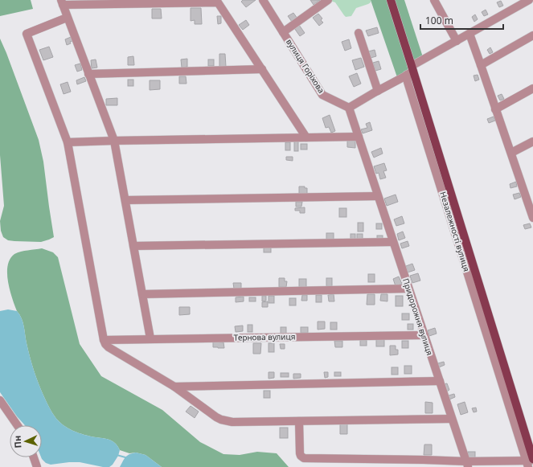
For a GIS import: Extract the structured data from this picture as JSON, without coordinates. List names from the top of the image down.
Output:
{
  "streets": {
    "street": ["вулиця Горіхова", "Придорожня вулиця", "Тернова вулиця"]
  },
  "crossings": [
    ["вулиця Горіхова", "Придорожня вулиця"],
    ["Придорожня вулиця", "Тернова вулиця"]
  ],
  "scale_bar": "100 m",
  "north": "left"
}
